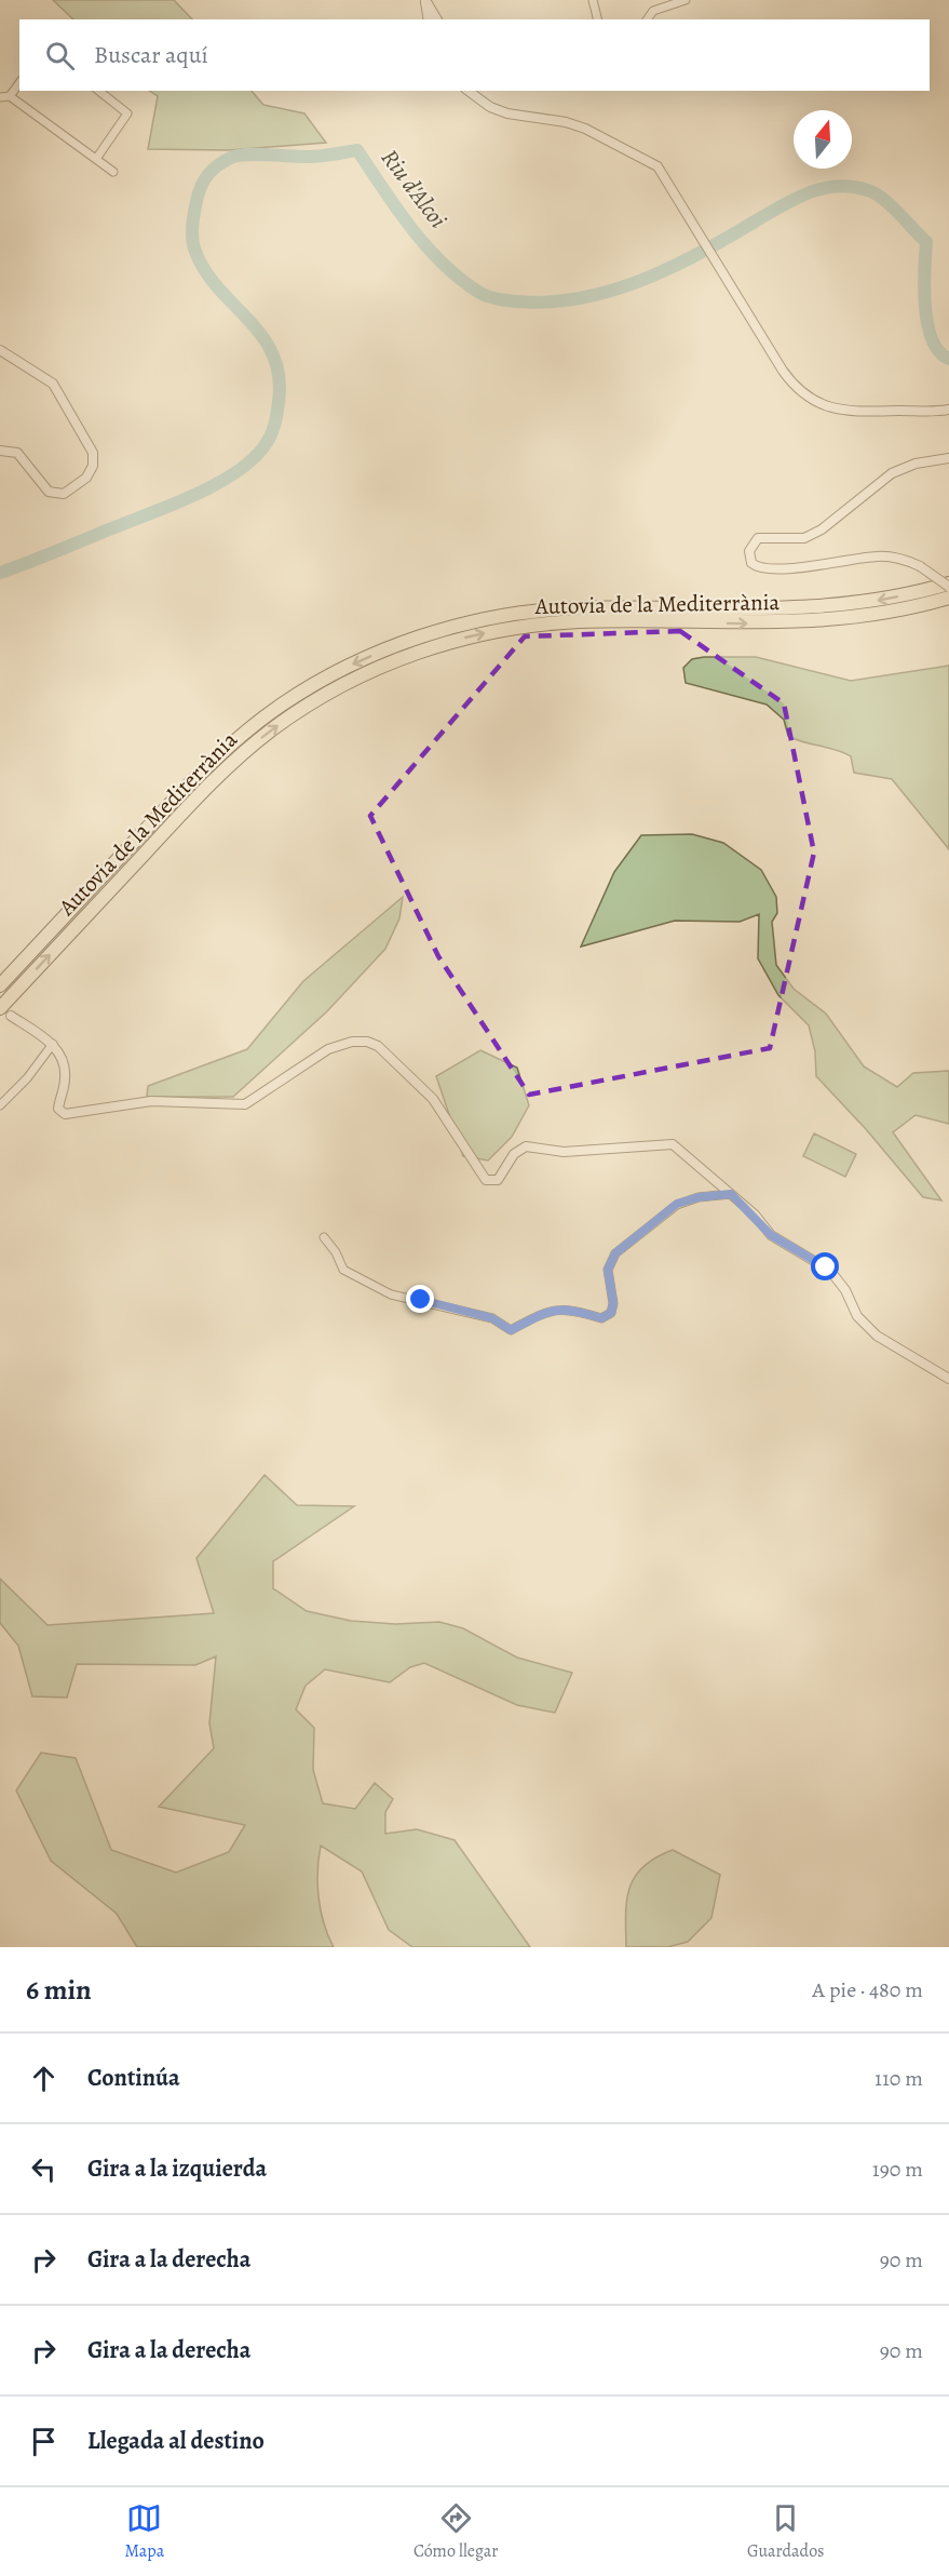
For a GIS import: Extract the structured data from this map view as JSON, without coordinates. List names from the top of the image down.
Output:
{
  "streets": {
    "highway": ["Autovia de la Mediterrània"]
  },
  "water": ["Riu d'Alcoi"],
  "north": "top",
  "page": {
    "search": "Buscar aquí",
    "heading": ["6 min", "A pie · 480 m"],
    "list": [
      ["Continúa", "110 m"],
      ["Gira a la izquierda", "190 m"],
      ["Gira a la derecha", "90 m"],
      ["Gira a la derecha", "90 m"],
      "Llegada al destino"
    ],
    "nav": ["Mapa", "Cómo llegar", "Guardados"]
  }
}
